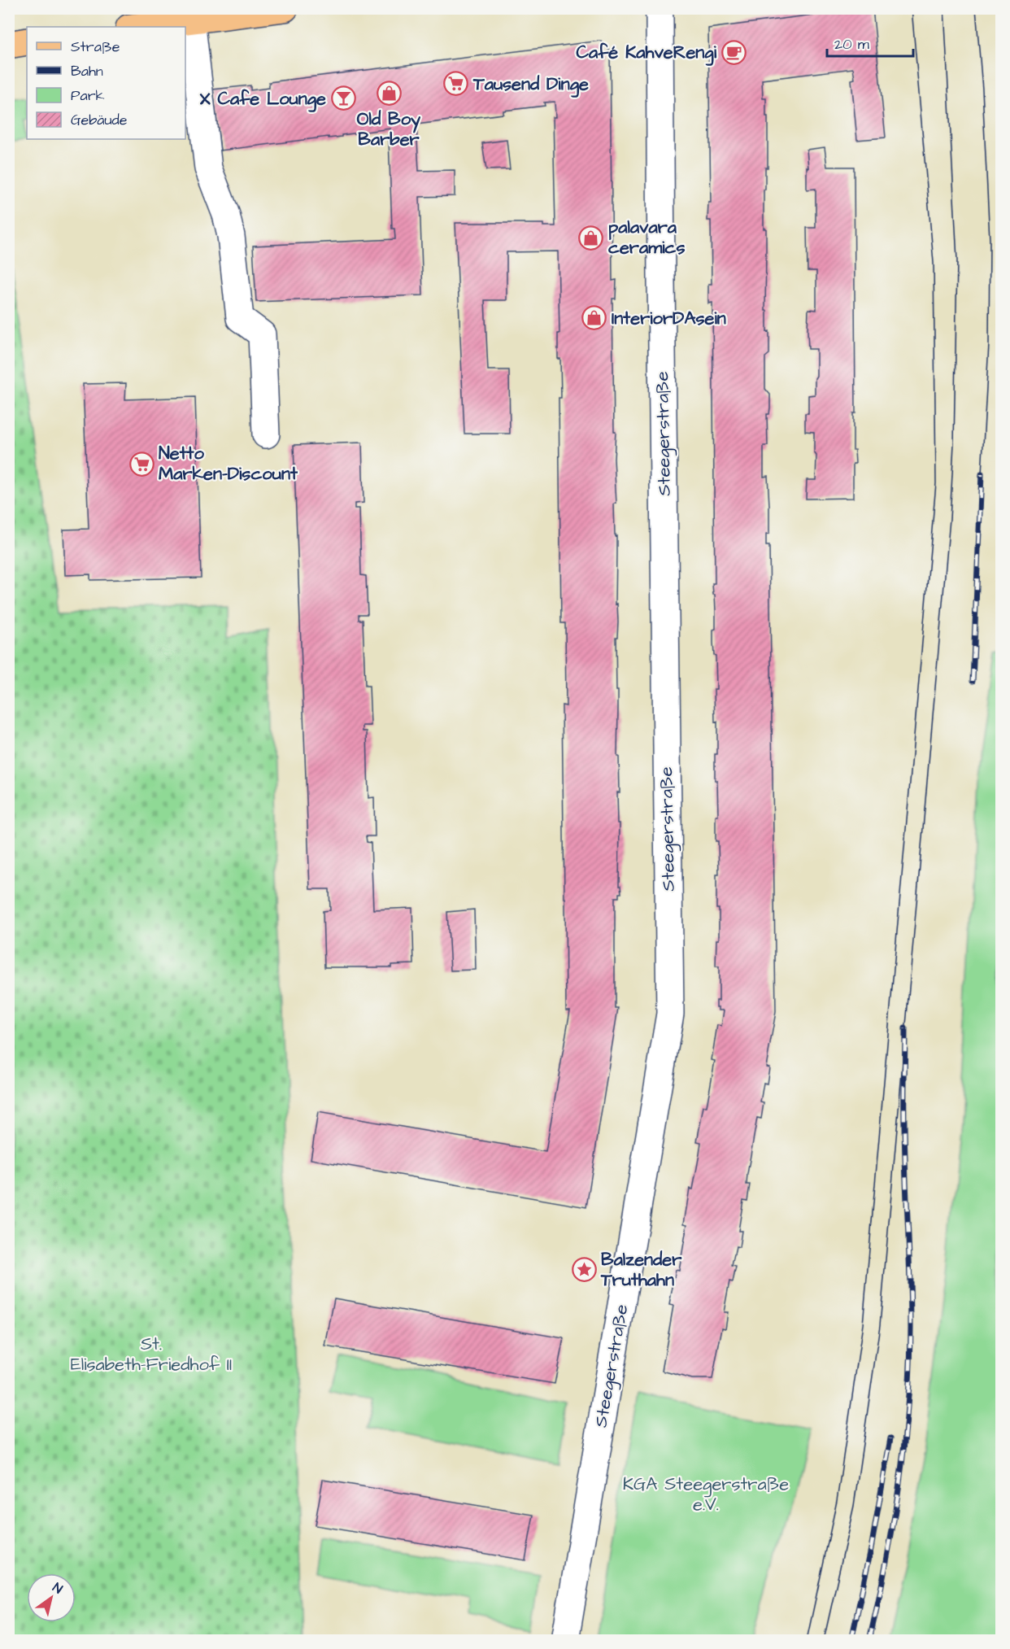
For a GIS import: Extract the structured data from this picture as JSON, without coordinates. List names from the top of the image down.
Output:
{
  "streets": {
    "street": ["Steegerstraße"]
  },
  "parks": ["St. Elisabeth-Friedhof II", "KGA Steegerstraße e.V."],
  "places": {
    "cafe": ["Café KahveRengi"],
    "supermarket": ["Tausend Dinge", "Netto Marken-Discount"],
    "shop": ["Old Boy Barber", "palavara ceramics", "InteriorDAsein"],
    "bar": ["X Cafe Lounge"],
    "place": ["Balzender Truthahn"]
  },
  "legend": [
    "Straße",
    "Bahn",
    "Park",
    "Gebäude"
  ],
  "scale_bar": "20 m",
  "north": "top right"
}
